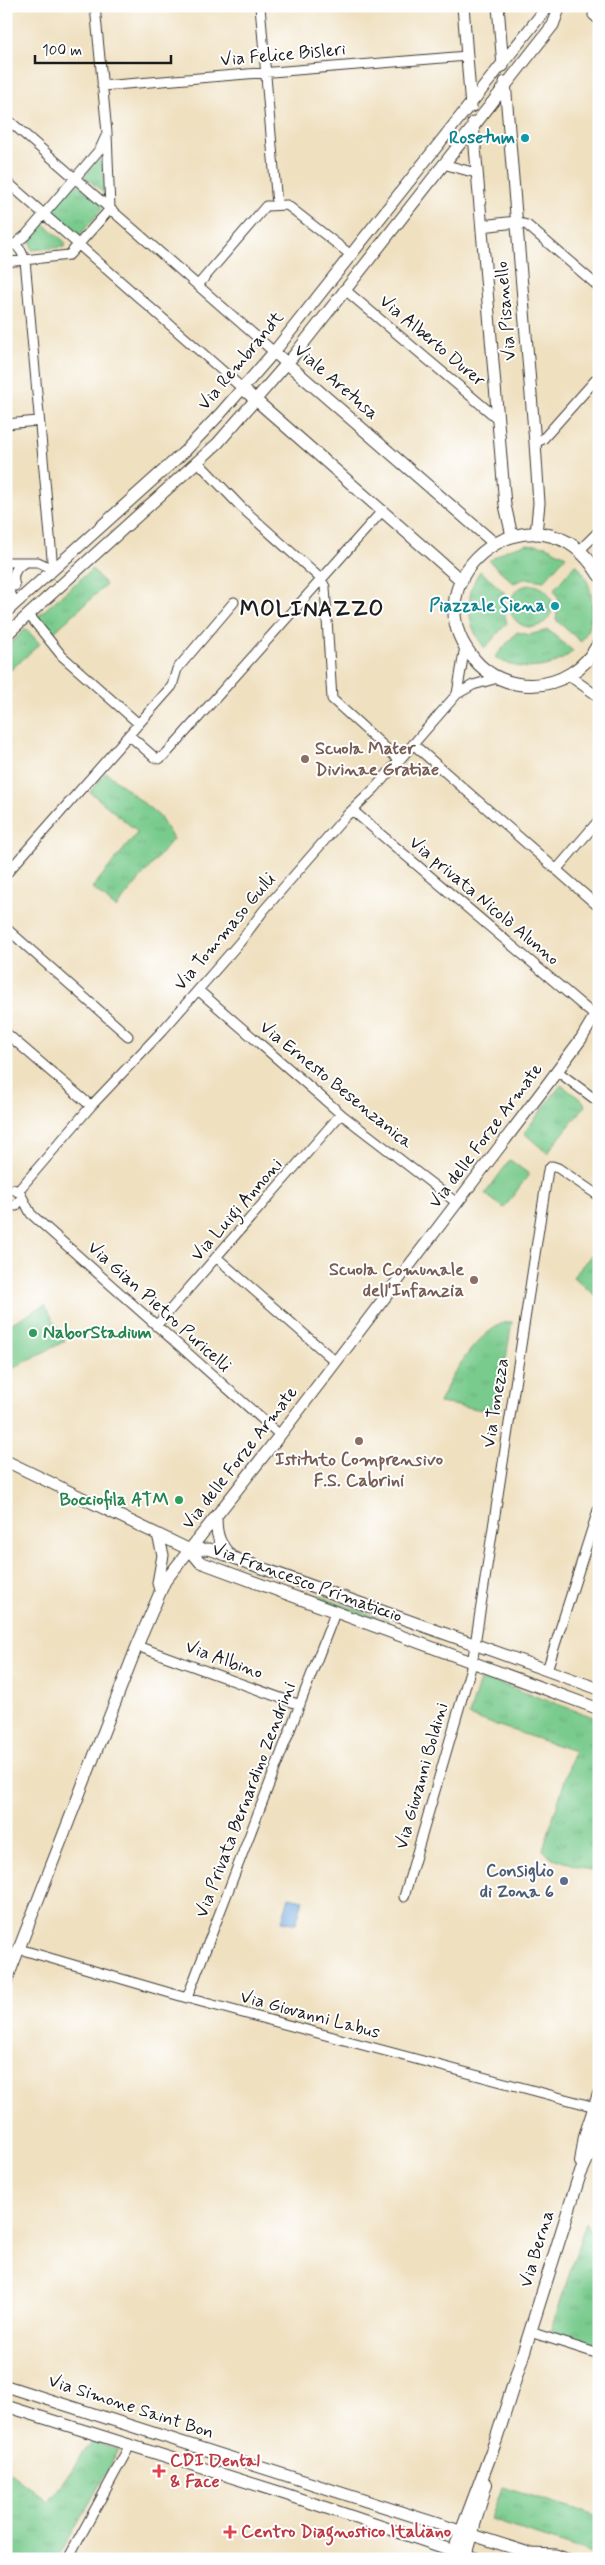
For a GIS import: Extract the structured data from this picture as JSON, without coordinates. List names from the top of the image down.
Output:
{
  "streets": {
    "main road": ["Via Berna"],
    "street": [
      "Via Felice Bisleri",
      "Via Pisanello",
      "Via Alberto Durer",
      "Via Rembrandt",
      "Viale Aretusa",
      "Via privata Nicolò Alunno",
      "Via Tommaso Gulli",
      "Via Ernesto Besenzanica",
      "Via delle Forze Armate",
      "Via Luigi Annoni",
      "Via Gian Pietro Puricelli",
      "Via Tonezza",
      "Via Francesco Primaticcio",
      "Via Albino",
      "Via Giovanni Boldini",
      "Via Privata Bernardino Zendrini",
      "Via Giovanni Labus",
      "Via Simone Saint Bon"
    ]
  },
  "crossings": [
    ["Via Felice Bisleri", "Via Pisanello"],
    ["Via Pisanello", "Via Alberto Durer"],
    ["Via Pisanello", "Via Rembrandt"],
    ["Via Alberto Durer", "Via Rembrandt"],
    ["Via Rembrandt", "Viale Aretusa"],
    ["Via privata Nicolò Alunno", "Via Tommaso Gulli"],
    ["Via privata Nicolò Alunno", "Via delle Forze Armate"],
    ["Via Tommaso Gulli", "Via Ernesto Besenzanica"],
    ["Via Tommaso Gulli", "Via Gian Pietro Puricelli"],
    ["Via Ernesto Besenzanica", "Via delle Forze Armate"],
    ["Via Ernesto Besenzanica", "Via Luigi Annoni"],
    ["Via delle Forze Armate", "Via Gian Pietro Puricelli"],
    ["Via delle Forze Armate", "Via Francesco Primaticcio"],
    ["Via delle Forze Armate", "Via Albino"],
    ["Via delle Forze Armate", "Via Giovanni Labus"],
    ["Via Luigi Annoni", "Via Gian Pietro Puricelli"],
    ["Via Tonezza", "Via Francesco Primaticcio"],
    ["Via Tonezza", "Via Giovanni Boldini"],
    ["Via Francesco Primaticcio", "Via Giovanni Boldini"],
    ["Via Francesco Primaticcio", "Via Privata Bernardino Zendrini"],
    ["Via Albino", "Via Privata Bernardino Zendrini"],
    ["Via Privata Bernardino Zendrini", "Via Giovanni Labus"],
    ["Via Giovanni Labus", "Via Berna"],
    ["Via Berna", "Via Simone Saint Bon"]
  ],
  "districts": ["MOLINAZZO"],
  "places": {
    "other": [
      "Rosetum",
      "Piazzale Siena",
      "Scuola Mater Divinae Gratiae",
      "Scuola Comunale dell'Infanzia",
      "NaborStadium",
      "Istituto Comprensivo F.S. Cabrini",
      "Bocciofila ATM",
      "Consiglio di Zona 6"
    ],
    "health": ["CDI Dental & Face", "Centro Diagnostico Italiano"]
  },
  "scale_bar": "100 m"
}
